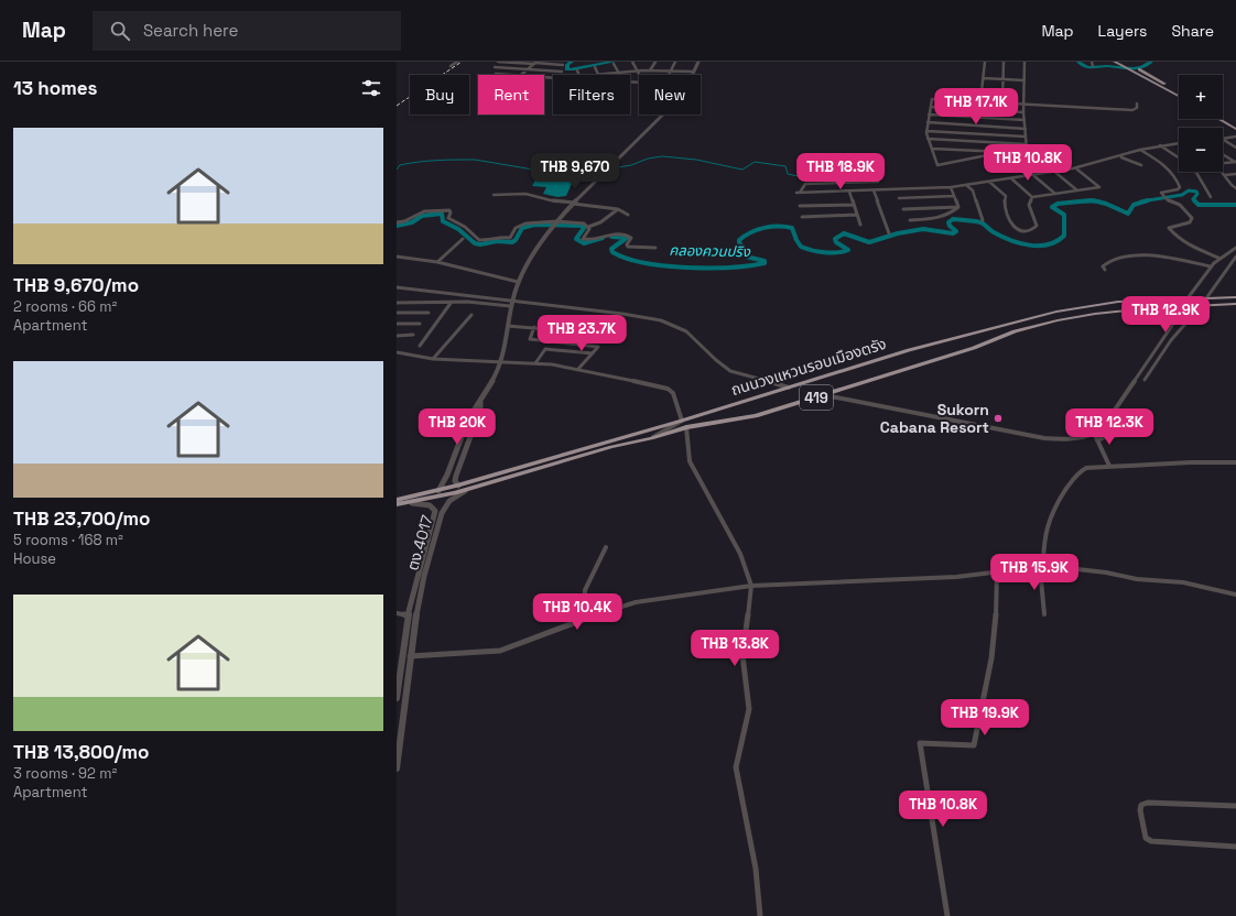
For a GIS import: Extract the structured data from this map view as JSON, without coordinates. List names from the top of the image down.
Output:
{
  "streets": {
    "highway": ["ถนนวงแหวนรอบเมืองตรัง", "419"],
    "street": ["ตง.4017"]
  },
  "crossings": [
    ["ถนนวงแหวนรอบเมืองตรัง", "ตง.4017"]
  ],
  "water": ["คลองควนปริง"],
  "places": ["Sukorn Cabana Resort"],
  "page": {
    "header": "Map",
    "search": "Search here",
    "nav": ["Map", "Layers", "Share"],
    "heading": "13 homes",
    "map_buttons": ["+", "−"],
    "chip": [
      "Buy",
      "Rent",
      "Filters",
      "New"
    ],
    "price": [
      "THB 17.1K",
      "THB 10.8K",
      "THB 9,670",
      "THB 18.9K",
      "THB 12.9K",
      "THB 23.7K",
      "THB 20K",
      "THB 12.3K",
      "THB 15.9K",
      "THB 10.4K",
      "THB 13.8K",
      "THB 19.9K",
      "THB 10.8K"
    ],
    "list": [
      {
        "name": "THB 9,670/mo",
        "note": "2 rooms · 66 m² · Apartment"
      },
      {
        "name": "THB 23,700/mo",
        "note": "5 rooms · 168 m² · House"
      },
      {
        "name": "THB 13,800/mo",
        "note": "3 rooms · 92 m² · Apartment"
      }
    ]
  }
}
